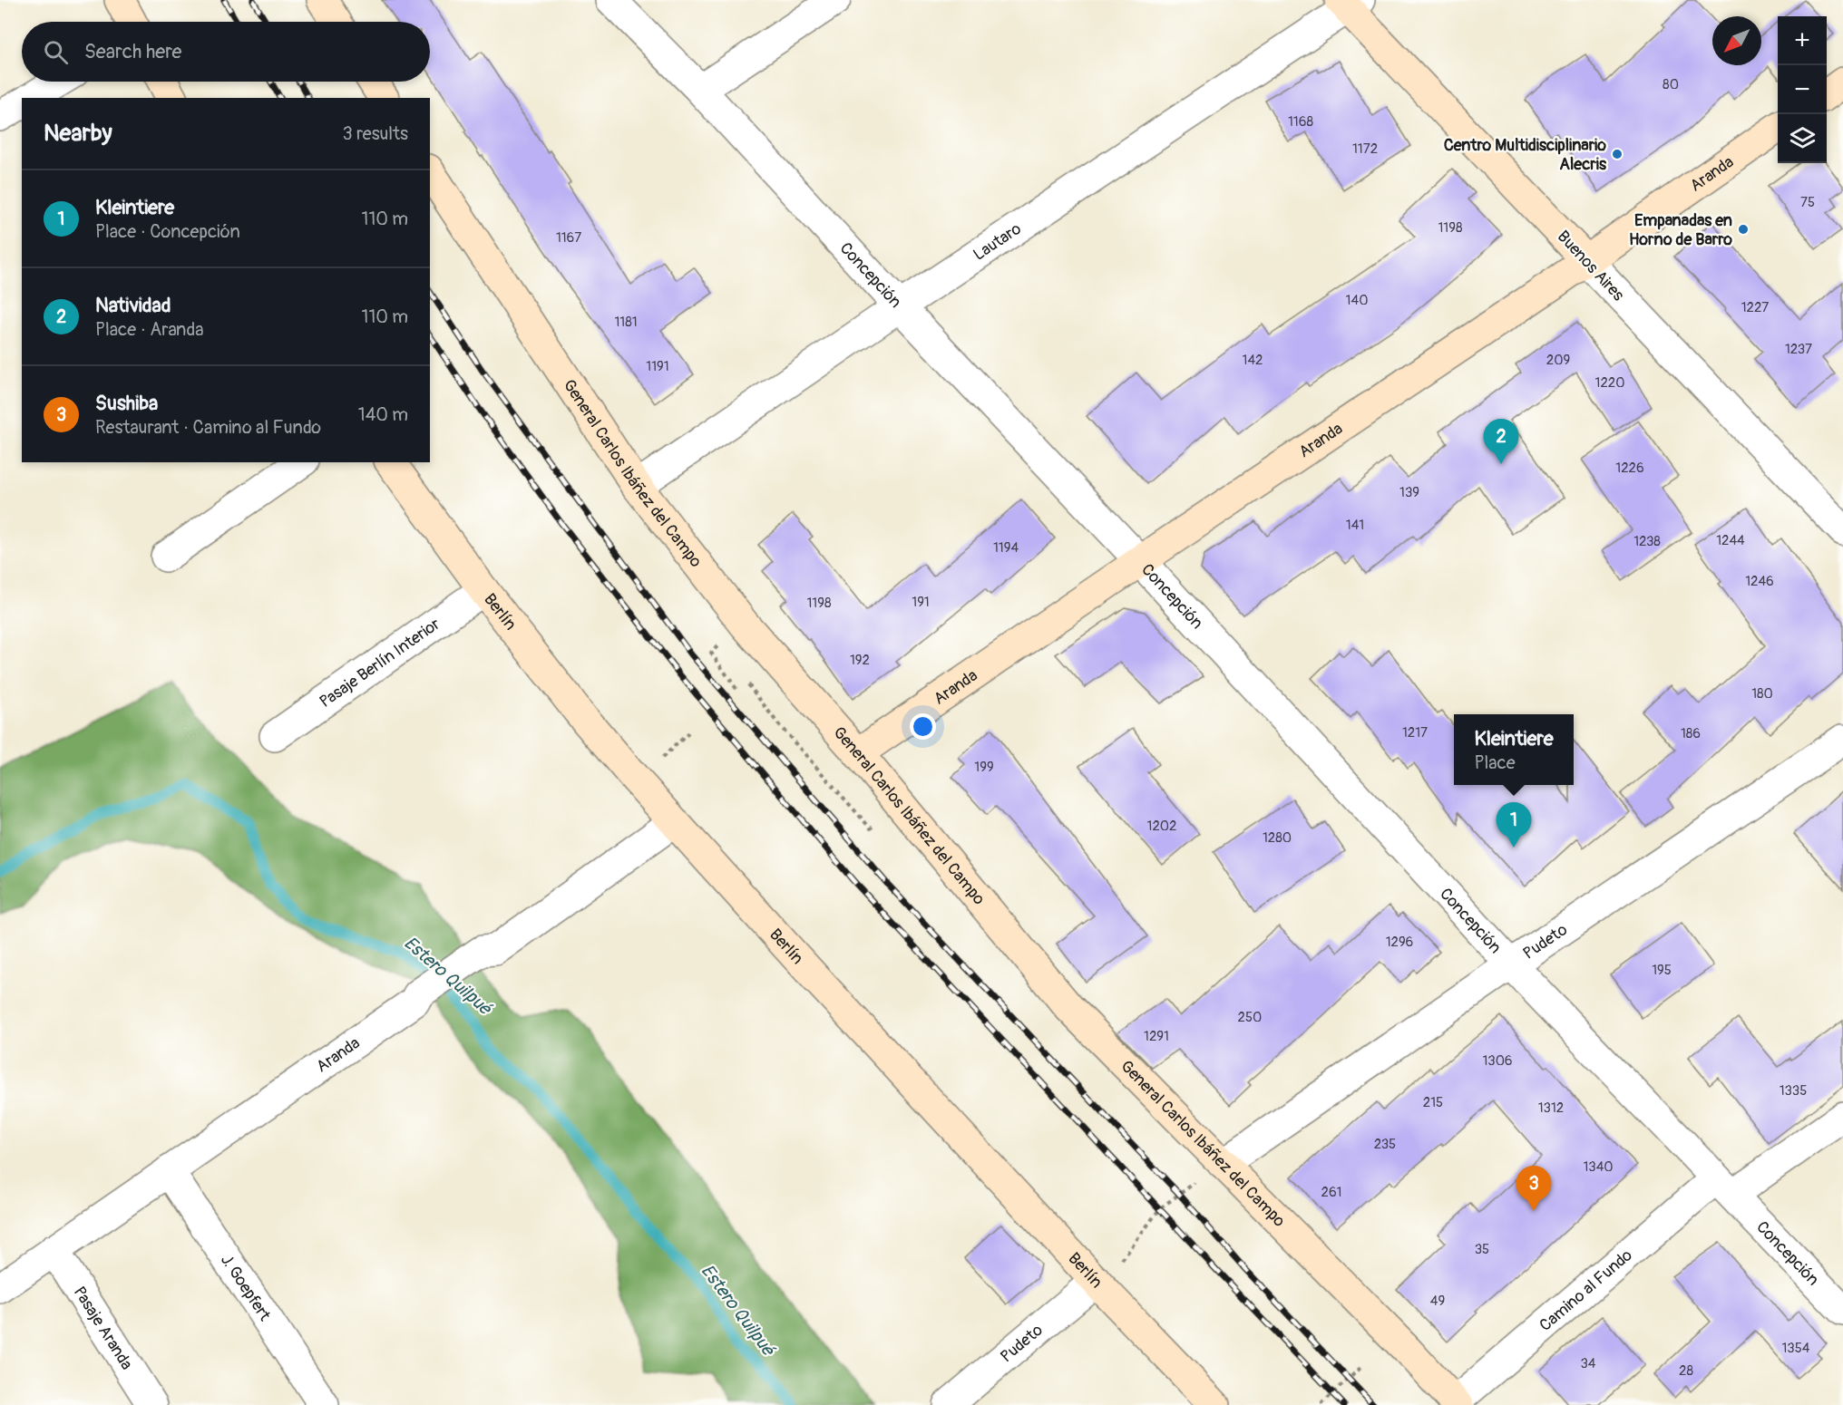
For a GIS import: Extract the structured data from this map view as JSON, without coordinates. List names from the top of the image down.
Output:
{
  "streets": {
    "street": [
      "Aranda",
      "Lautaro",
      "Buenos Aires",
      "Concepción",
      "General Carlos Ibáñez del Campo",
      "Berlín",
      "Pasaje Berlín Interior",
      "Pudeto",
      "J. Goepfert",
      "Camino al Fundo",
      "Pasaje Aranda"
    ]
  },
  "crossings": [
    ["Aranda", "Buenos Aires"],
    ["Aranda", "Concepción"],
    ["Aranda", "General Carlos Ibáñez del Campo"],
    ["Aranda", "Berlín"],
    ["Aranda", "J. Goepfert"],
    ["Aranda", "Pasaje Aranda"],
    ["Lautaro", "Buenos Aires"],
    ["Lautaro", "Concepción"],
    ["Lautaro", "General Carlos Ibáñez del Campo"],
    ["Concepción", "Pudeto"],
    ["Concepción", "Camino al Fundo"],
    ["General Carlos Ibáñez del Campo", "Pudeto"],
    ["General Carlos Ibáñez del Campo", "Camino al Fundo"],
    ["Berlín", "Pasaje Berlín Interior"],
    ["Berlín", "Pudeto"]
  ],
  "water": ["Estero Quilpué"],
  "places": ["Centro Multidisciplinario Alecris", "Empanadas en Horno de Barro"],
  "house_numbers": [
    "80",
    "1168",
    "1172",
    "75",
    "1198",
    "1167",
    "140",
    "1227",
    "1181",
    "1237",
    "142",
    "209",
    "1191",
    "1220",
    "1226",
    "139",
    "141",
    "1244",
    "1238",
    "1194",
    "1246",
    "191",
    "1198",
    "192",
    "180",
    "1217",
    "186",
    "199",
    "1202",
    "1280",
    "1296",
    "195",
    "250",
    "1291",
    "1306",
    "1335",
    "215",
    "1312",
    "235",
    "1340",
    "261",
    "35",
    "49",
    "1354",
    "34",
    "28"
  ],
  "north": "bottom left",
  "page": {
    "map_buttons": ["+", "−"],
    "search": "Search here",
    "heading": ["Nearby", "3 results"],
    "list": [
      {
        "mark": "1",
        "name": "Kleintiere",
        "note": "Place · Concepción",
        "value": "110 m"
      },
      {
        "mark": "2",
        "name": "Natividad",
        "note": "Place · Aranda",
        "value": "110 m"
      },
      {
        "mark": "3",
        "name": "Sushiba",
        "note": "Restaurant · Camino al Fundo",
        "value": "140 m"
      }
    ],
    "pins": ["2", "1", "3"],
    "popup": ["Kleintiere", "Place"]
  }
}
